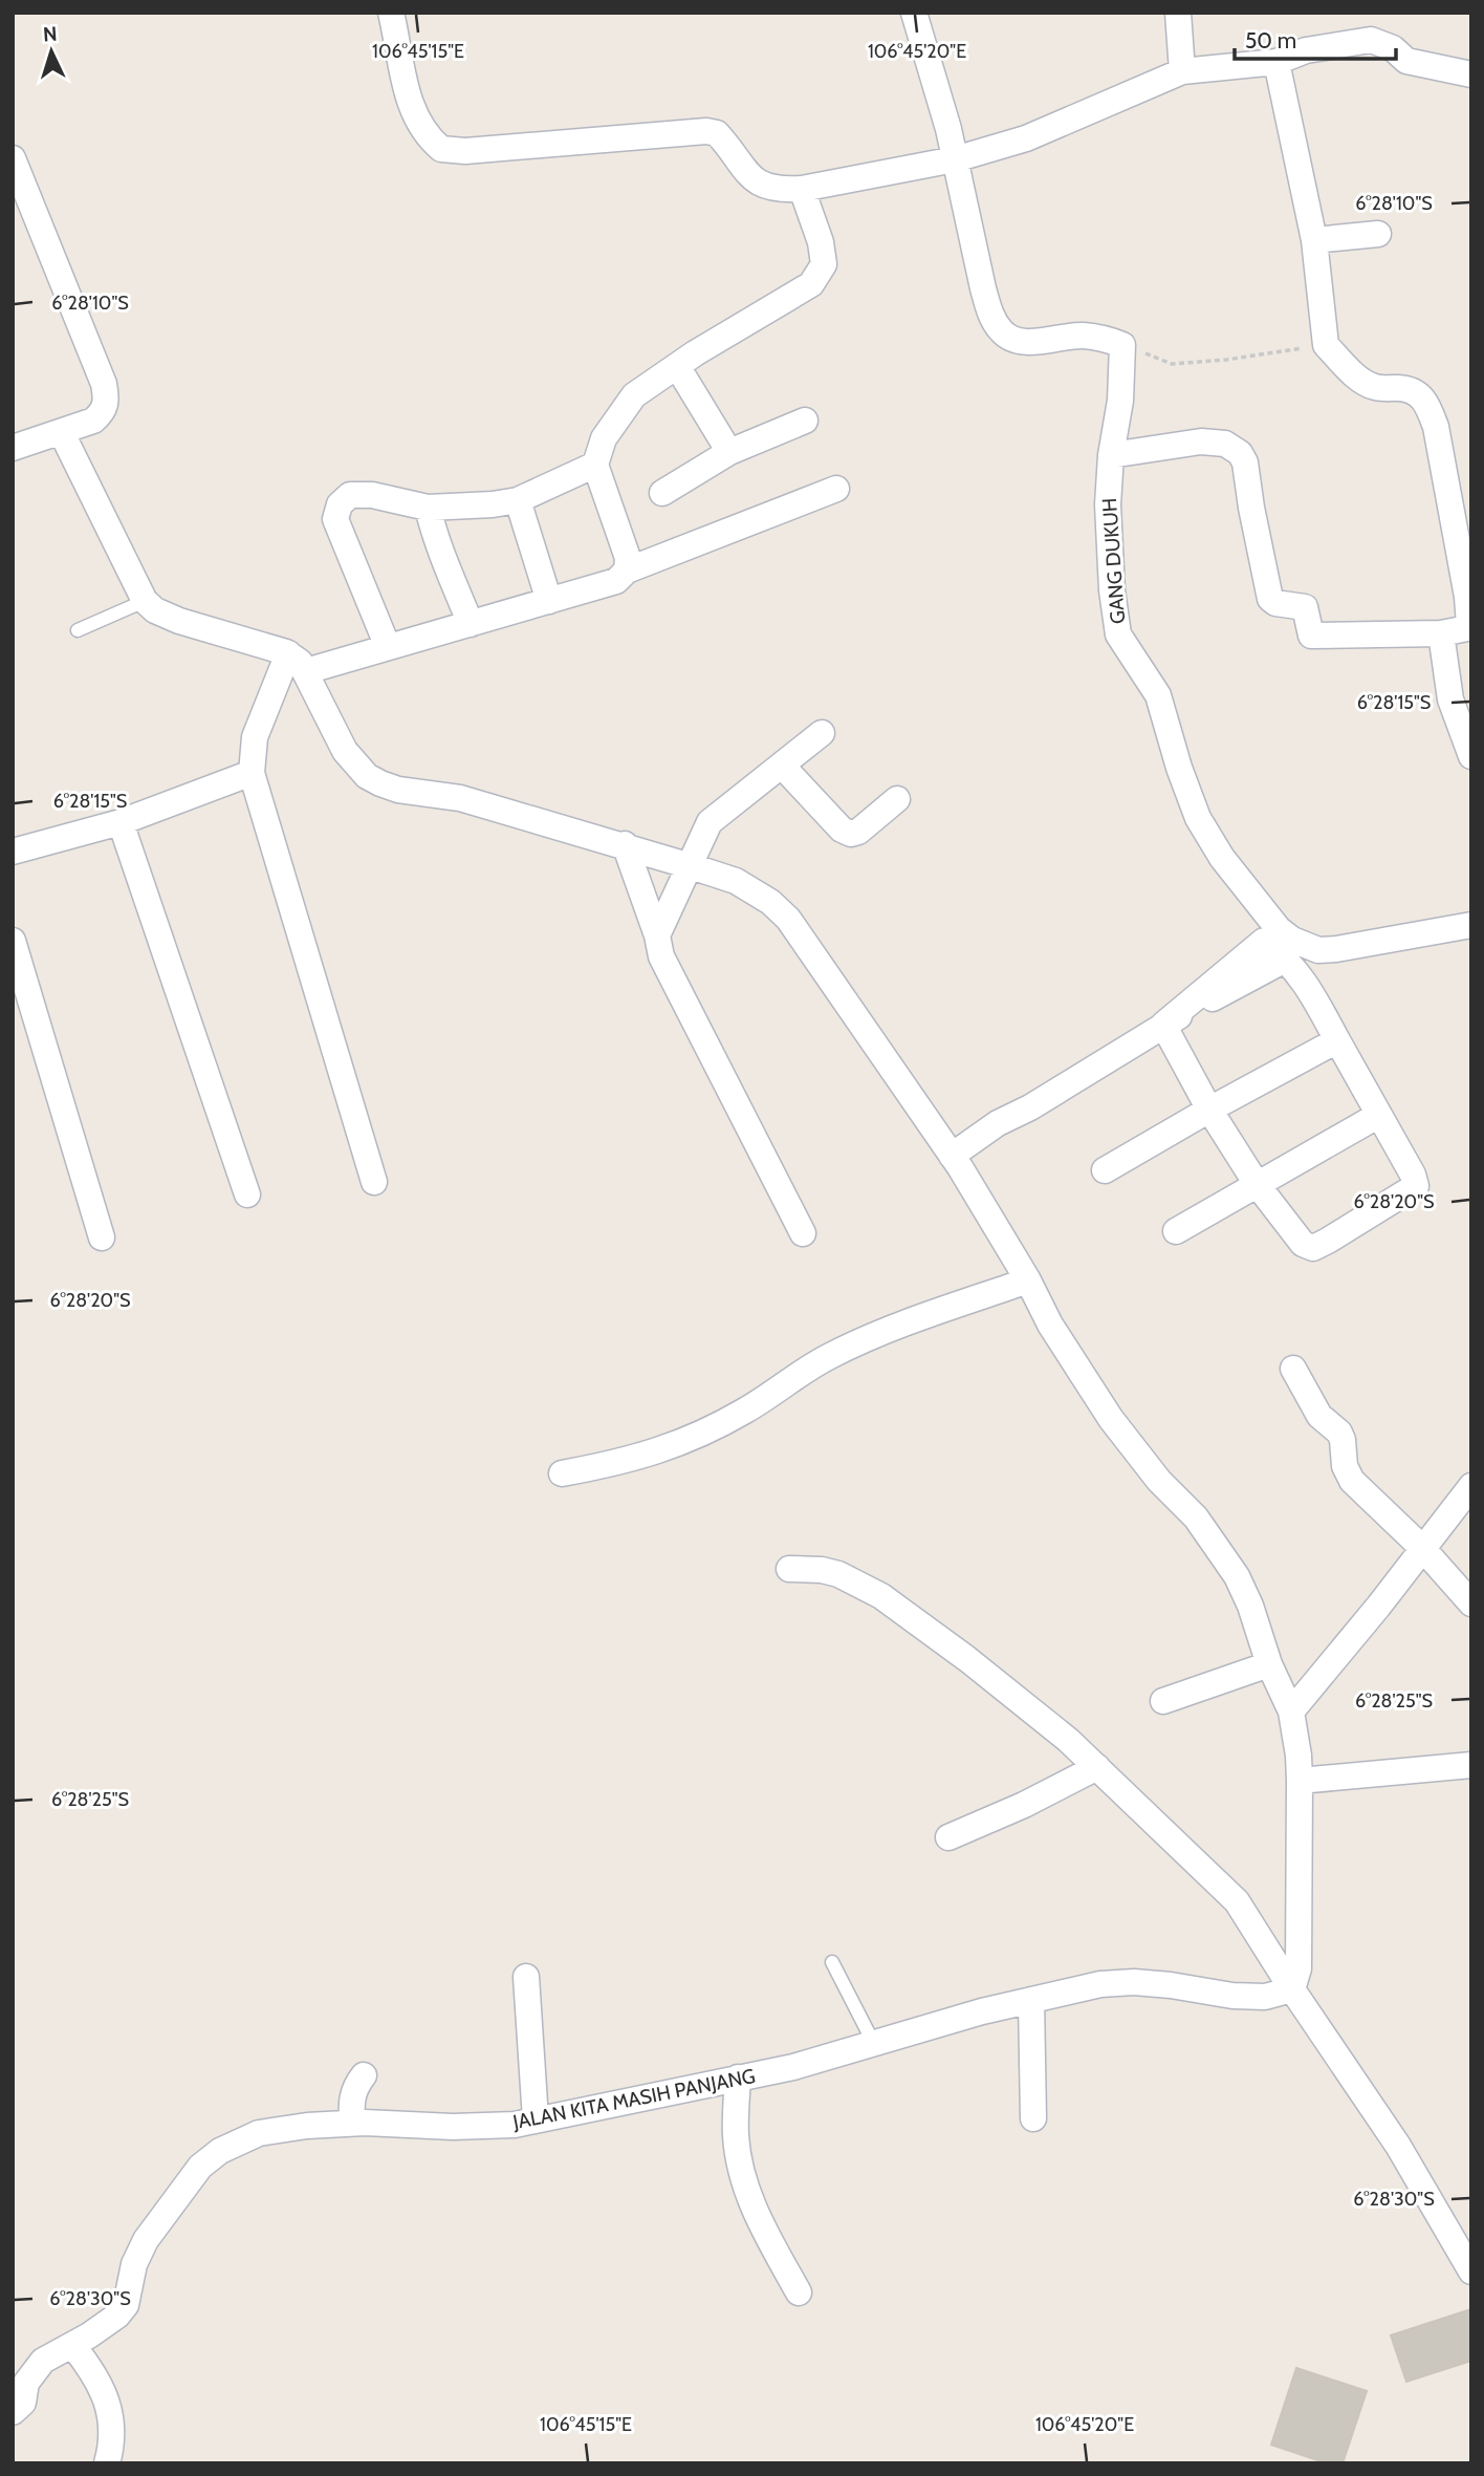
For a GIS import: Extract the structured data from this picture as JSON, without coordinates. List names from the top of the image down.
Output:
{
  "streets": {
    "street": ["GANG DUKUH", "JALAN KITA MASIH PANJANG"]
  },
  "scale_bar": "50 m",
  "north": "top",
  "coordinates": [
    "106°45'15\"E",
    "106°45'20\"E",
    "6°28'10\"S",
    "6°28'15\"S",
    "6°28'20\"S",
    "6°28'25\"S",
    "6°28'30\"S"
  ]
}
